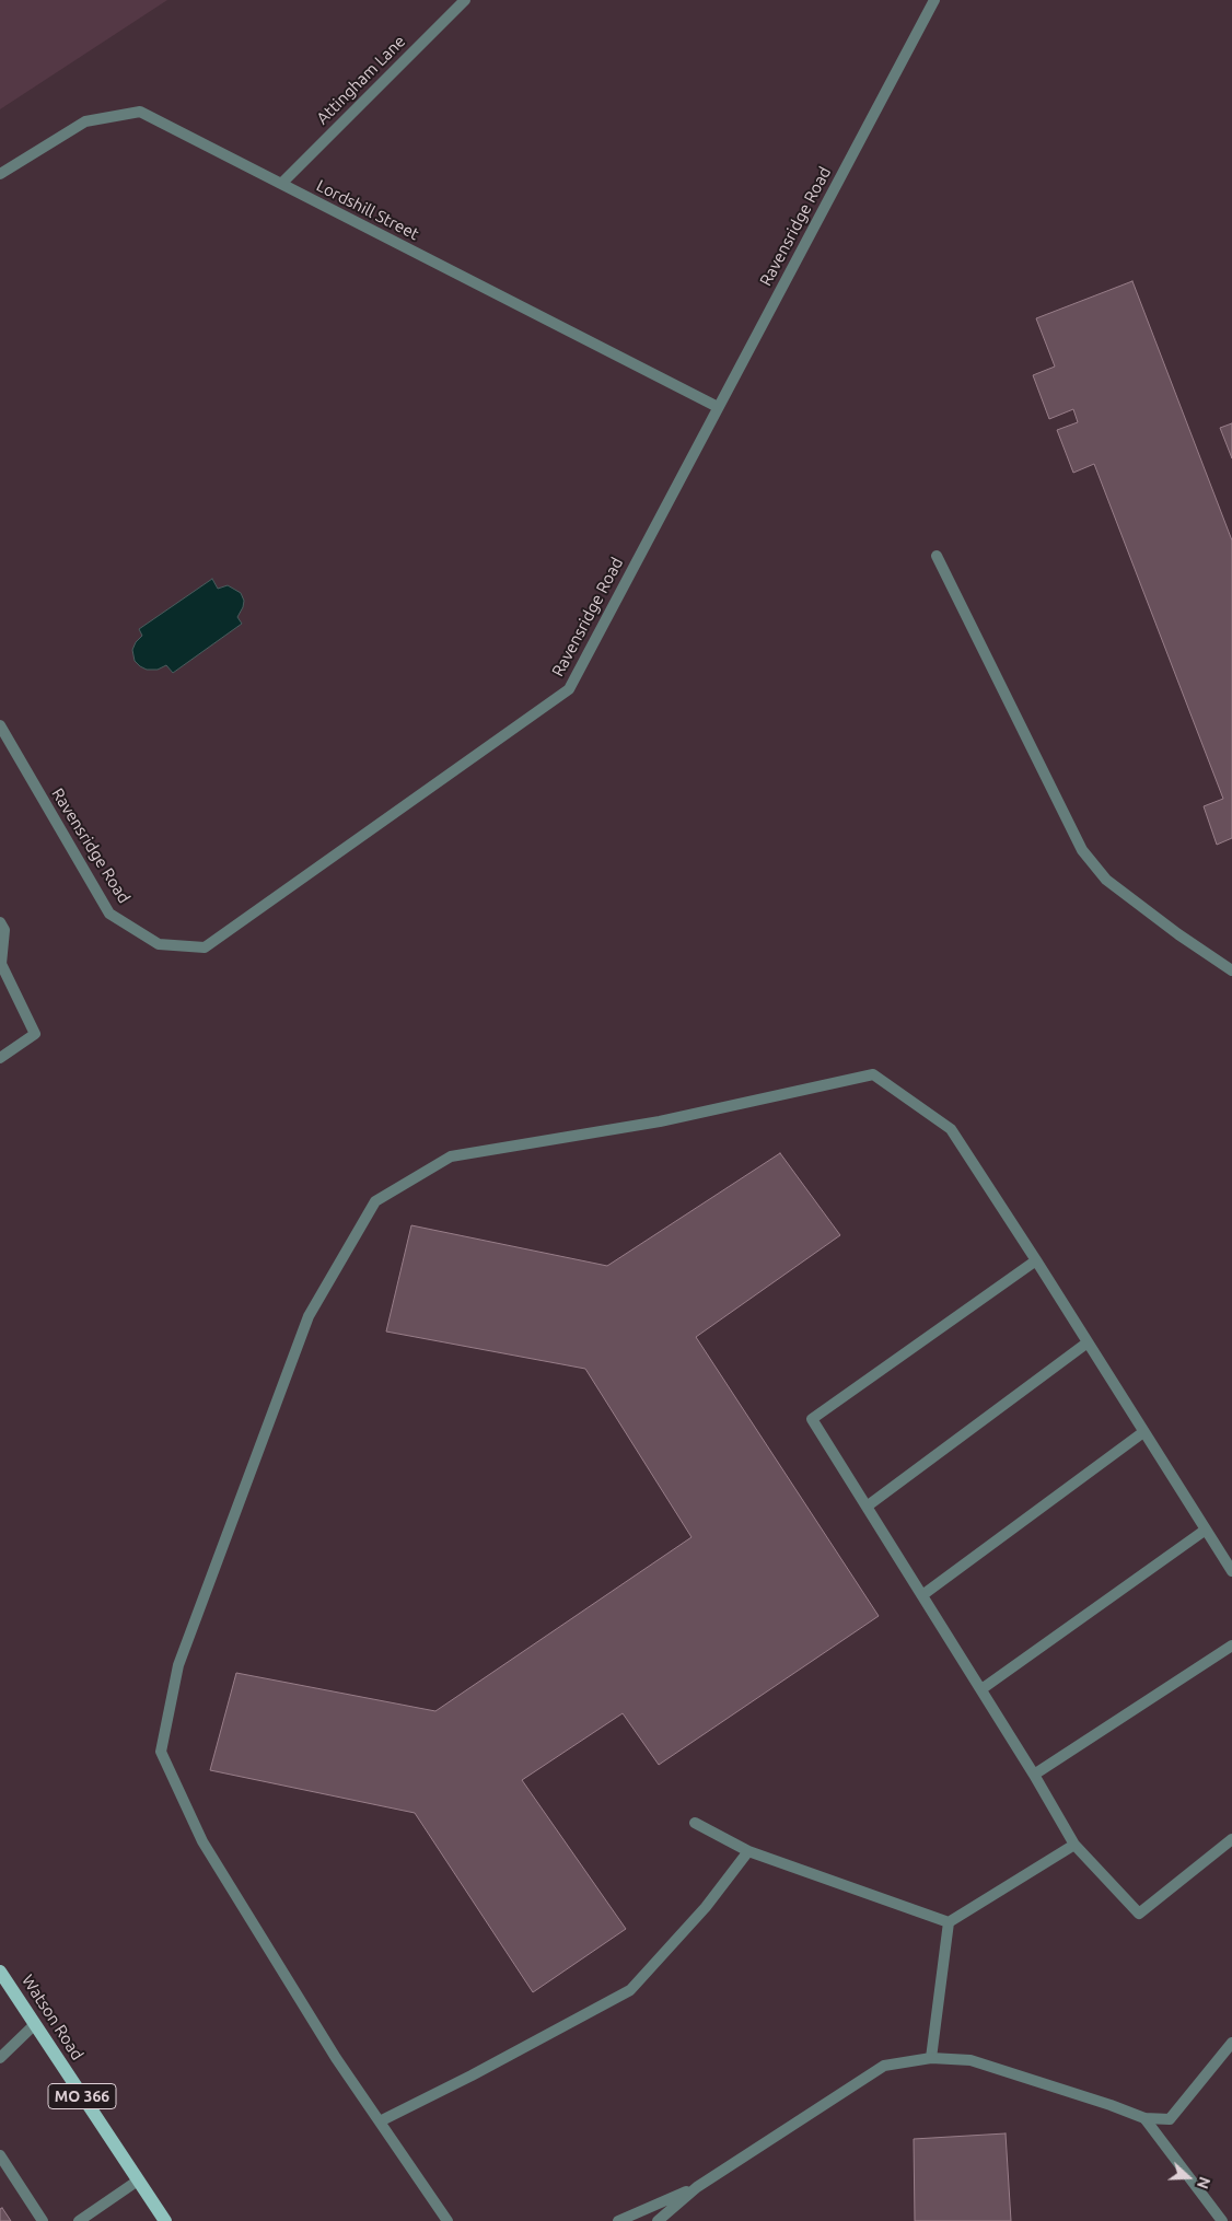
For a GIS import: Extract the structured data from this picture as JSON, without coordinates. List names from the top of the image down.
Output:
{
  "streets": {
    "main road": ["Watson Road", "MO 366"],
    "street": ["Attingham Lane", "Lordshill Street", "Ravensridge Road"]
  },
  "crossings": [
    ["Attingham Lane", "Lordshill Street"],
    ["Lordshill Street", "Ravensridge Road"]
  ],
  "north": "right"
}
